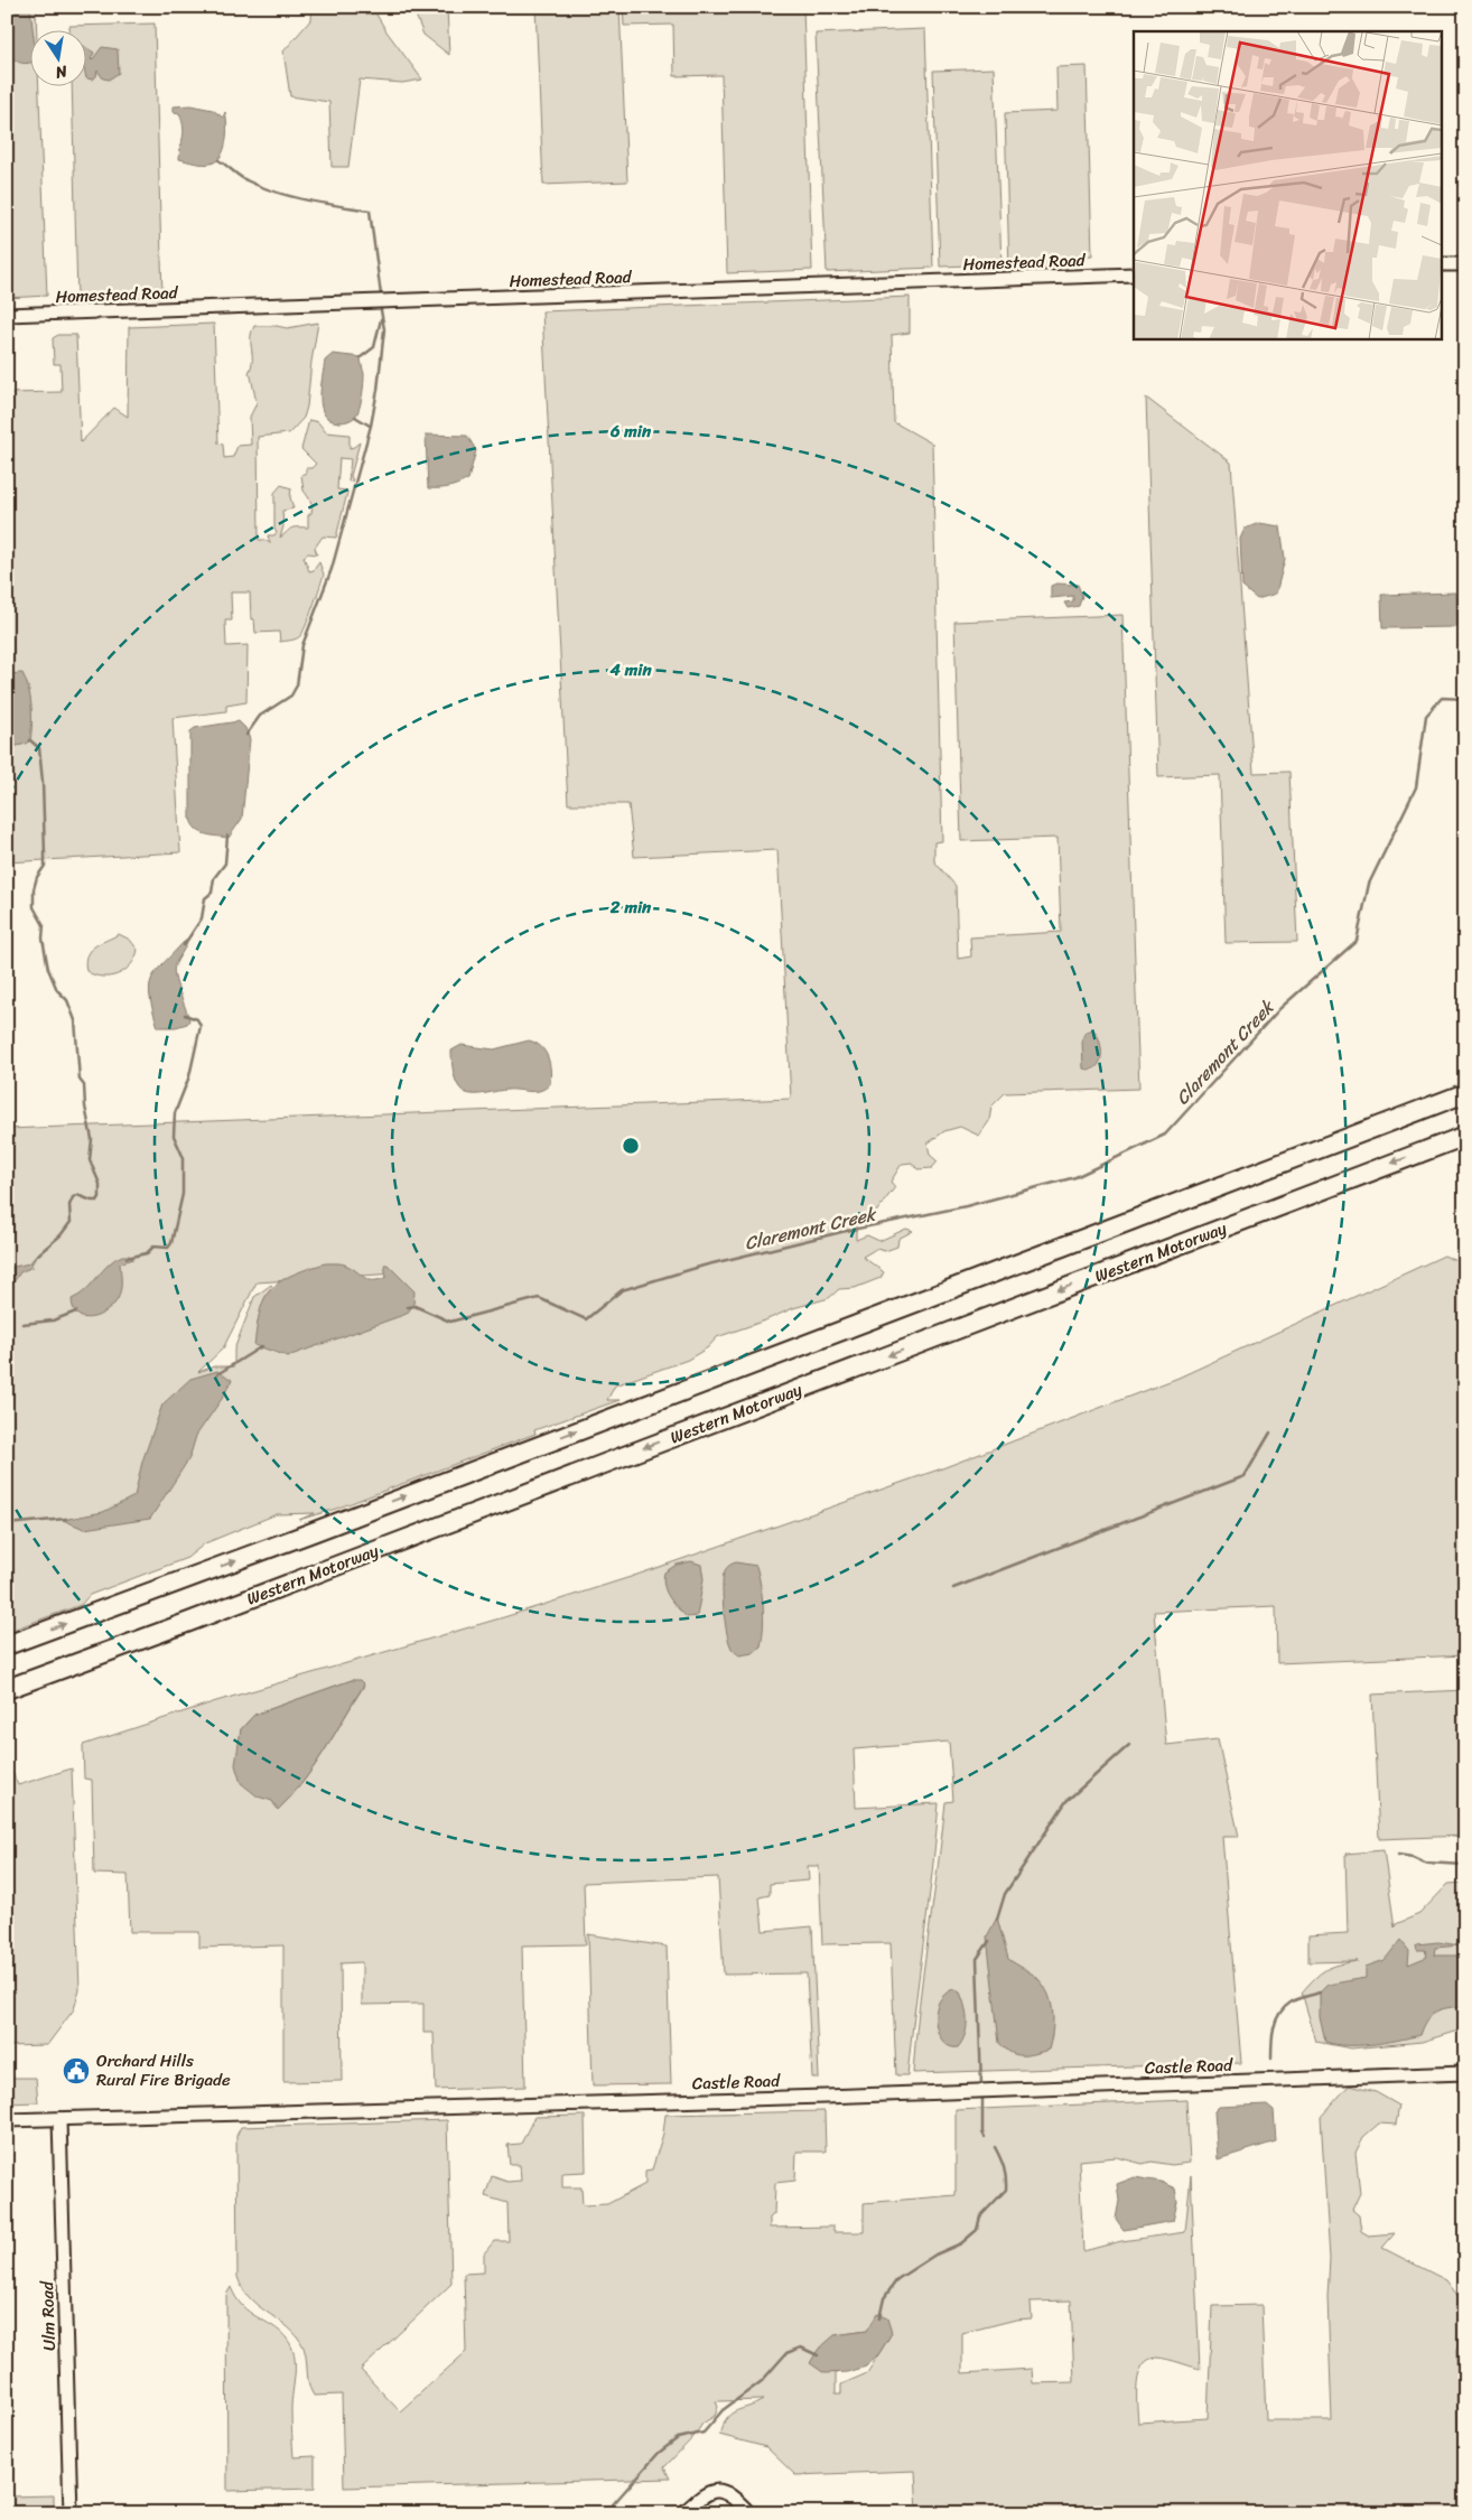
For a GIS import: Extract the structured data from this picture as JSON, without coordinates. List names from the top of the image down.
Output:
{
  "streets": {
    "highway": ["Western Motorway"],
    "street": ["Homestead Road", "Castle Road", "Ulm Road"]
  },
  "crossings": [
    ["Castle Road", "Ulm Road"]
  ],
  "water": ["Claremont Creek"],
  "places": {
    "public building": ["Orchard Hills Rural Fire Brigade"]
  },
  "north": "bottom",
  "rings": ["6 min", "4 min", "2 min"]
}
